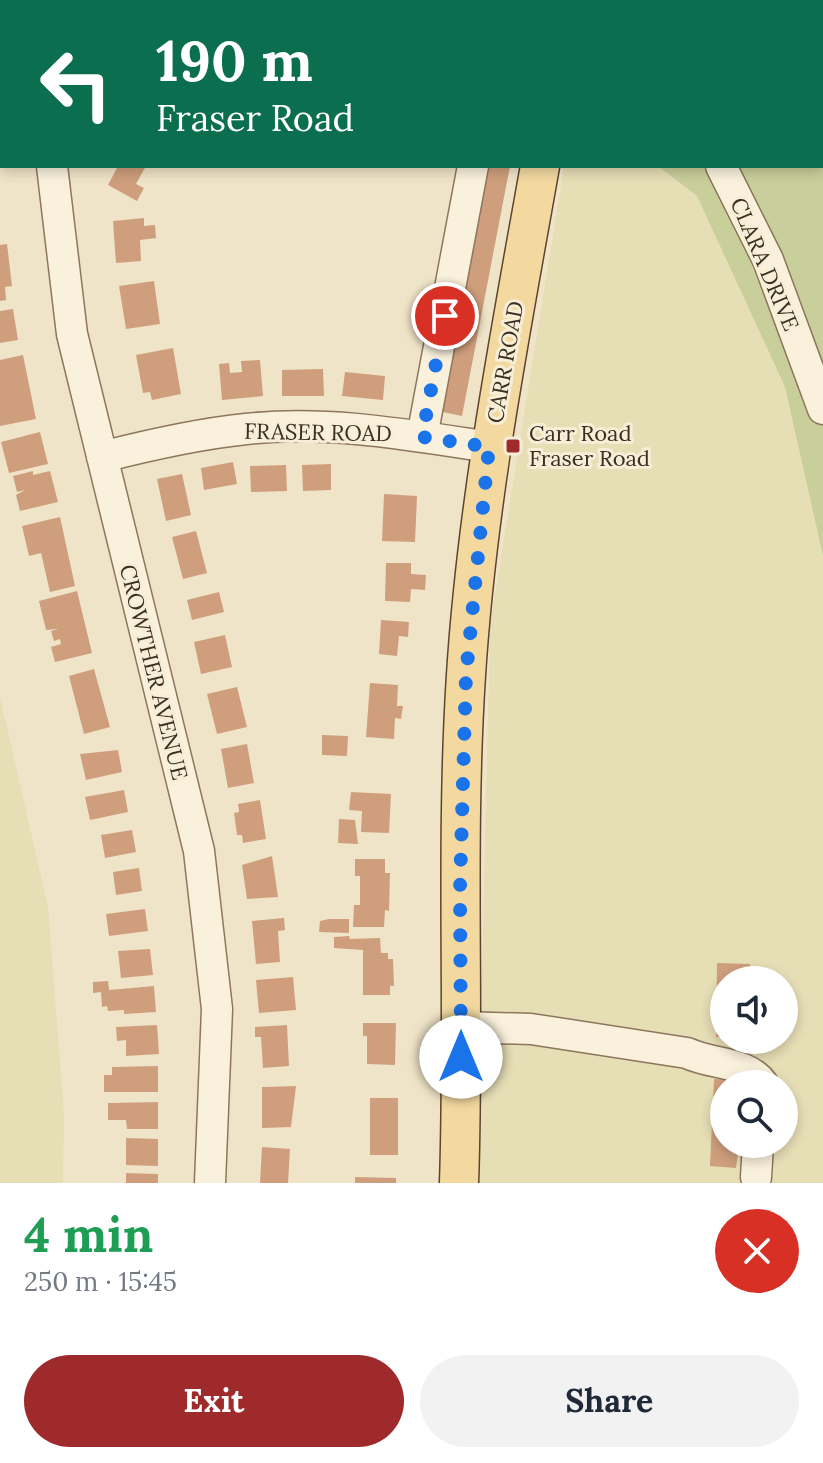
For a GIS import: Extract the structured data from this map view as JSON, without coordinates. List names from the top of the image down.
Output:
{
  "streets": {
    "main road": ["CARR ROAD"],
    "street": ["CLARA DRIVE", "FRASER ROAD", "CROWTHER AVENUE"]
  },
  "crossings": [
    ["CARR ROAD", "FRASER ROAD"],
    ["FRASER ROAD", "CROWTHER AVENUE"]
  ],
  "places": {
    "transit": ["Carr Road Fraser Road"]
  },
  "page": {
    "turn": ["190 m", "Fraser Road"],
    "heading": ["4 min", "250 m · 15:45"],
    "buttons": ["Exit", "Share"]
  }
}
